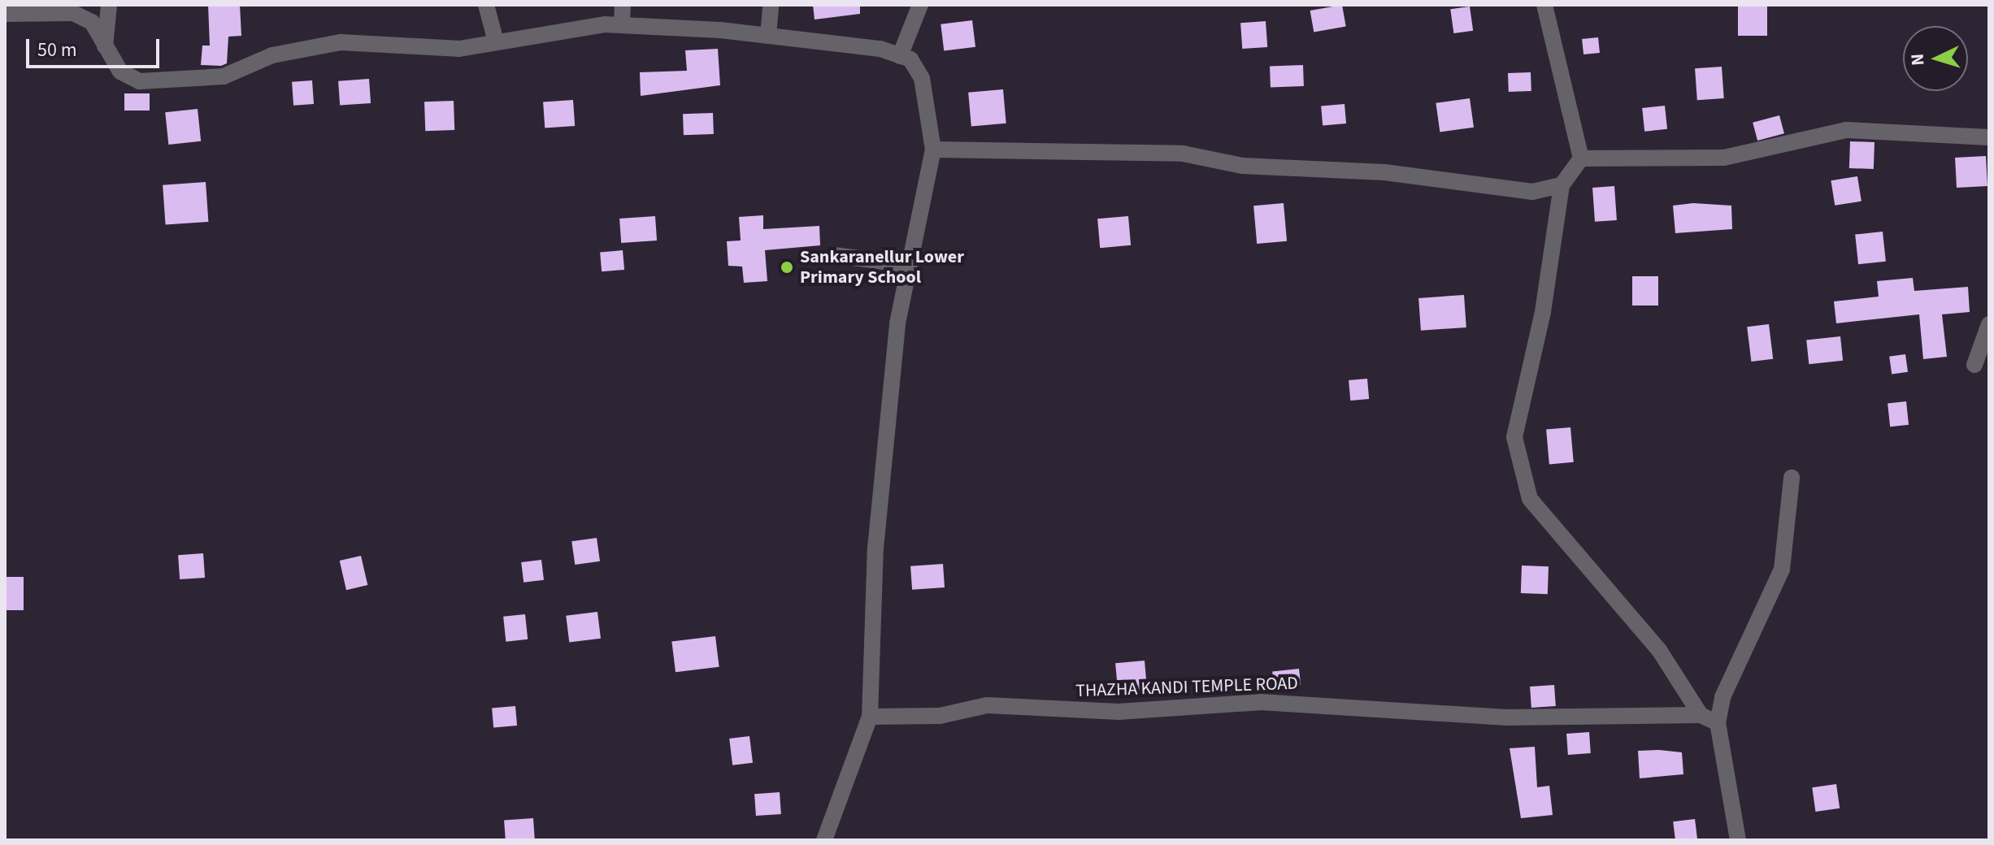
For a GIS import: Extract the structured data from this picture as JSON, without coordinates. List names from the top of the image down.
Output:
{
  "streets": {
    "street": ["THAZHA KANDI TEMPLE ROAD"]
  },
  "places": ["Sankaranellur Lower Primary School"],
  "scale_bar": "50 m",
  "north": "left"
}
